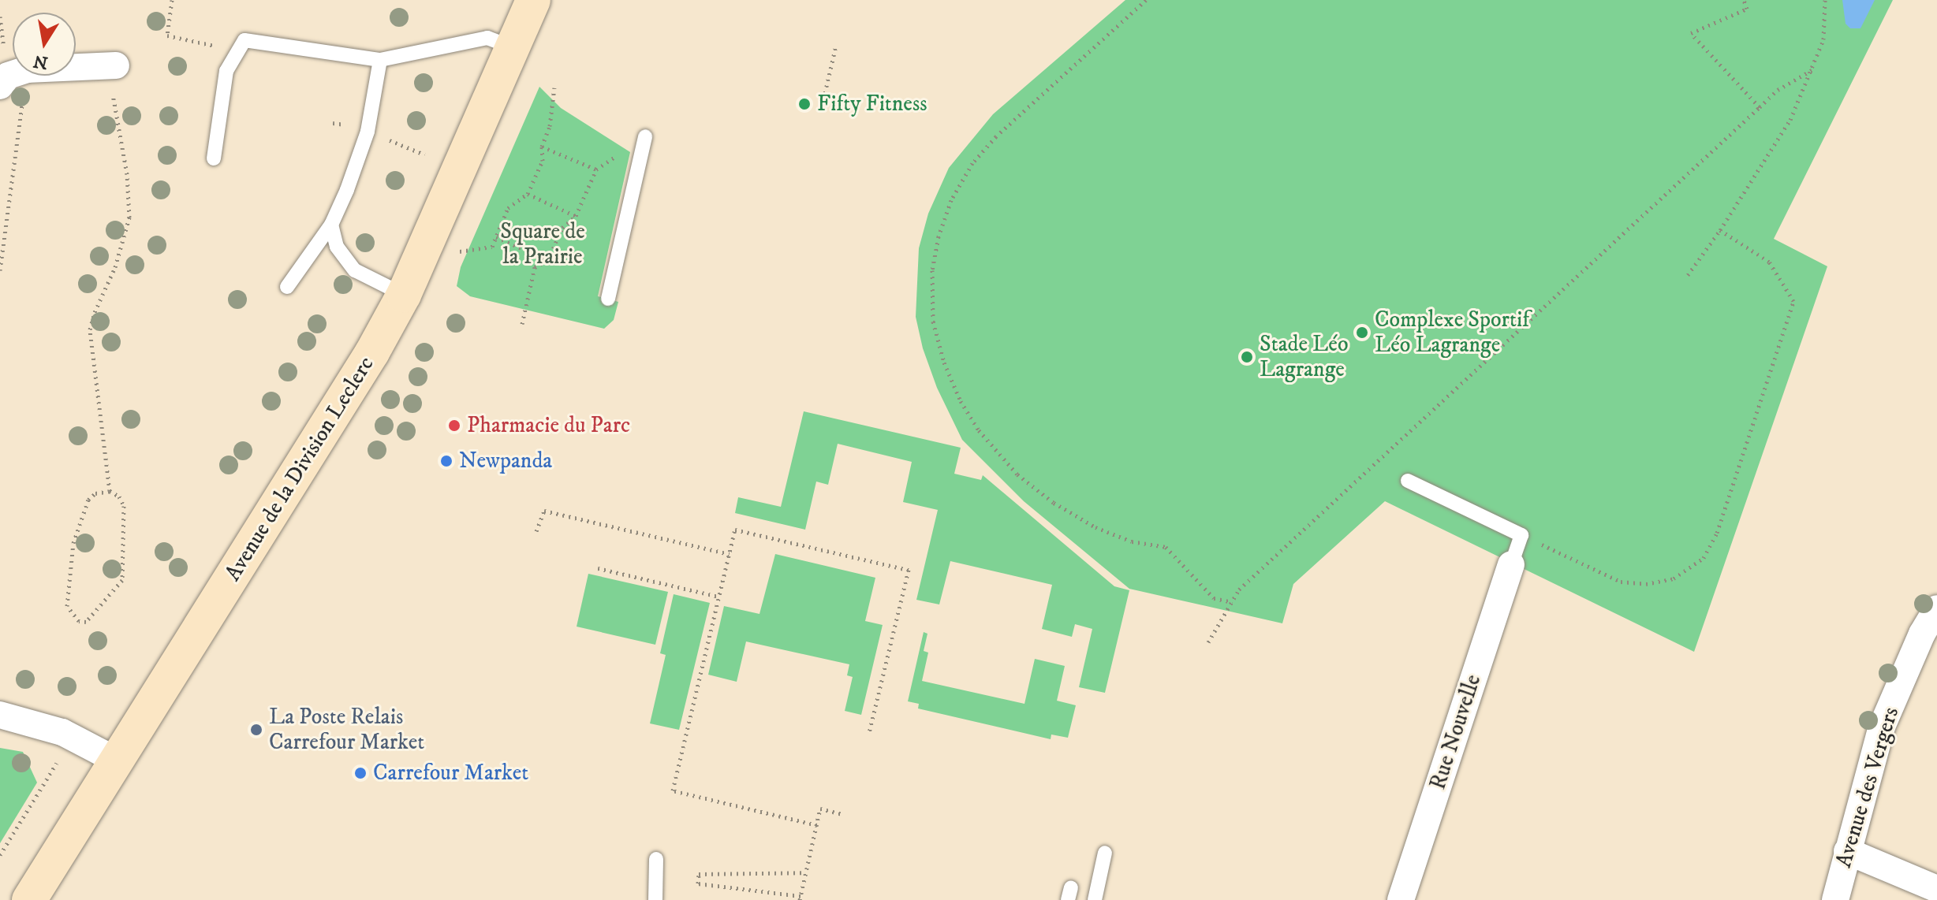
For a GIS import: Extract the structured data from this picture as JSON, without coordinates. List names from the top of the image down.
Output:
{
  "streets": {
    "main road": ["Avenue de la Division Leclerc"],
    "street": ["Rue Nouvelle", "Avenue des Vergers"]
  },
  "parks": ["Square de la Prairie"],
  "places": [
    "Fifty Fitness",
    "Complexe Sportif Léo Lagrange",
    "Stade Léo Lagrange",
    "Pharmacie du Parc",
    "Newpanda",
    "La Poste Relais Carrefour Market",
    "Carrefour Market"
  ],
  "north": "bottom"
}
